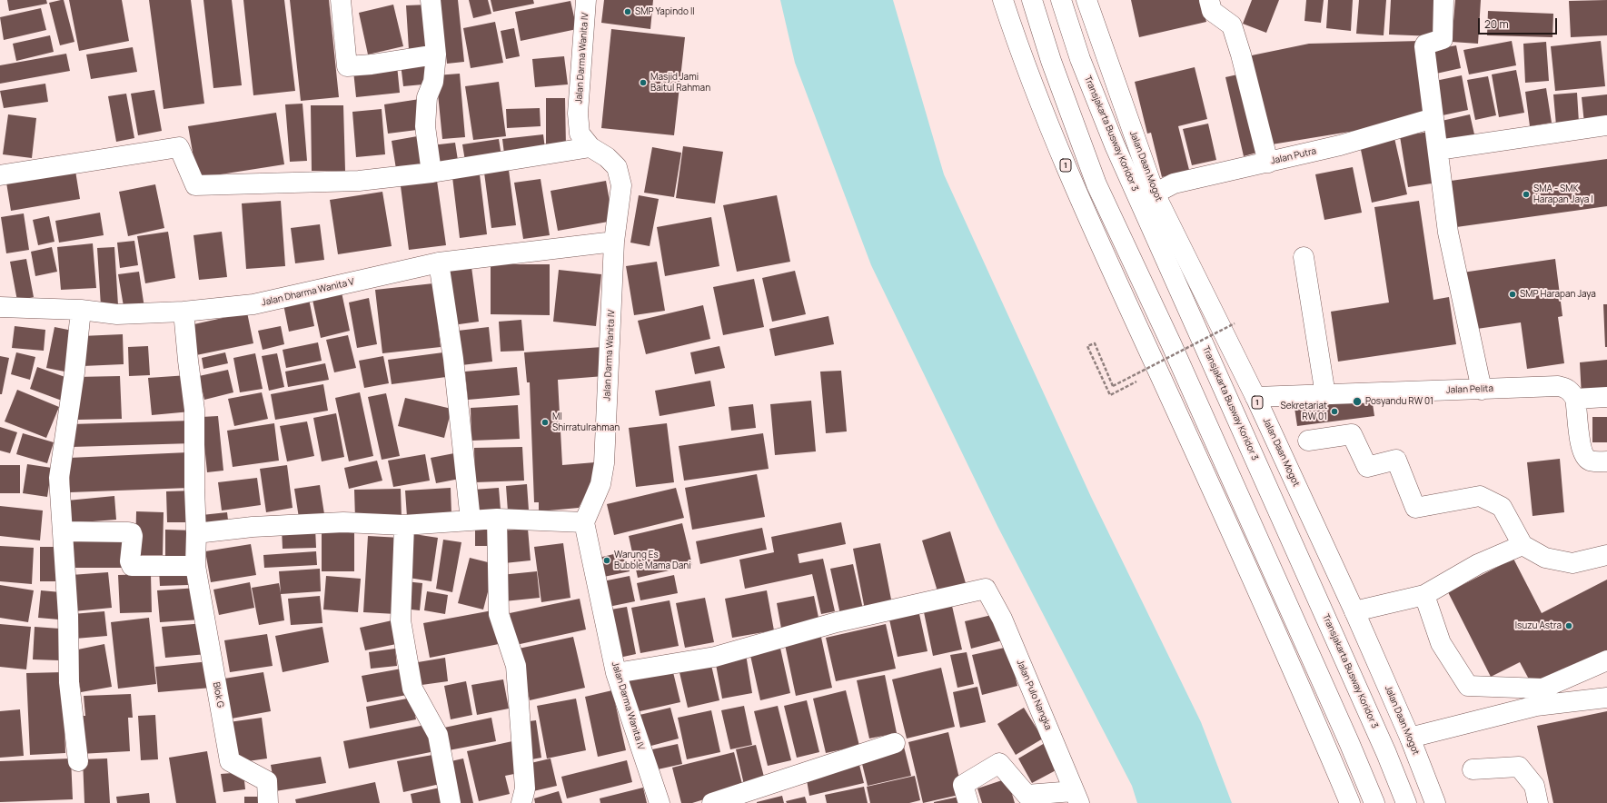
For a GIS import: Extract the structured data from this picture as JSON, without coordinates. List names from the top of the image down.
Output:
{
  "streets": {
    "main road": [
      "Jalan Darma Wanita IV",
      "Transjakarta Busway Koridor 3",
      "Jalan Putra",
      "1",
      "Jalan Daan Mogot",
      "Jalan Dharma Wanita V",
      "Jalan Pelita",
      "Blok G",
      "Jalan Pulo Nangka"
    ]
  },
  "crossings": [
    ["Jalan Darma Wanita IV", "Jalan Dharma Wanita V"],
    ["Jalan Darma Wanita IV", "Jalan Pulo Nangka"],
    ["Jalan Putra", "Jalan Daan Mogot"],
    ["Jalan Daan Mogot", "Jalan Pelita"]
  ],
  "places": [
    "SMP Yapindo II",
    "Masjid Jami Baitul Rahman",
    "SMA - SMK Harapan Jaya I",
    "SMP Harapan Jaya",
    "Posyandu RW 01",
    "Sekretariat RW 01",
    "MI Shirratulrahman",
    "Warung Es Bubble Mama Dani",
    "Isuzu Astra"
  ],
  "scale_bar": "20 m"
}
